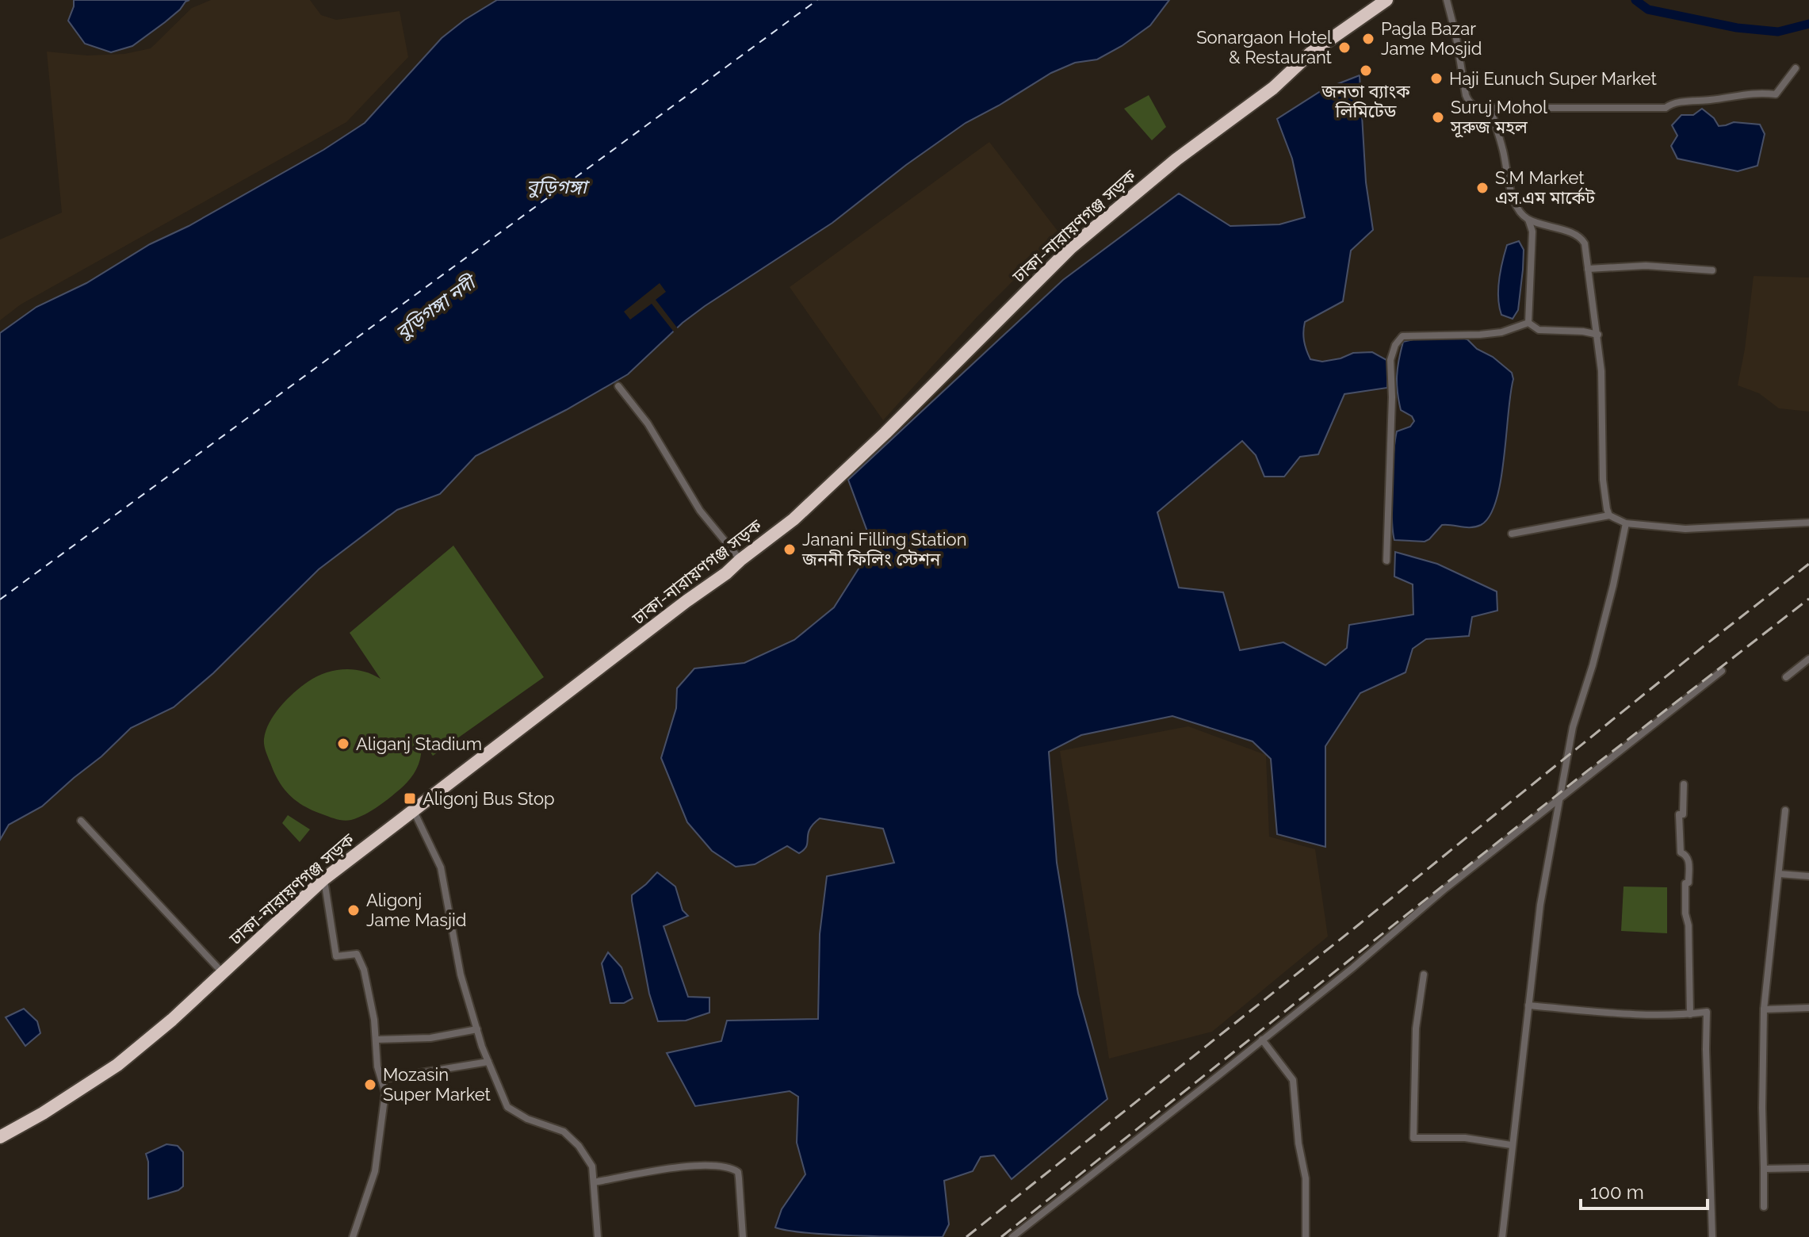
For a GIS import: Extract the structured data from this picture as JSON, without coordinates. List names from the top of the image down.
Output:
{
  "streets": {
    "highway": ["ঢাকা-নারায়ণগঞ্জ সড়ক"]
  },
  "water": ["বুড়িগঙ্গা", "বুড়িগঙ্গা নদী"],
  "places": {
    "other": [
      "Pagla Bazar Jame Mosjid",
      "Sonargaon Hotel & Restaurant",
      "জনতা ব্যাংক লিমিটেড",
      "Haji Eunuch Super Market",
      "Suruj Mohol সূরুজ মহল",
      "S.M Market এস.এম মার্কেট",
      "Janani Filling Station জননী ফিলিং স্টেশন",
      "Aliganj Stadium",
      "Aligonj Jame Masjid",
      "Mozasin Super Market"
    ],
    "transit": ["Aligonj Bus Stop"]
  },
  "scale_bar": "100 m"
}
